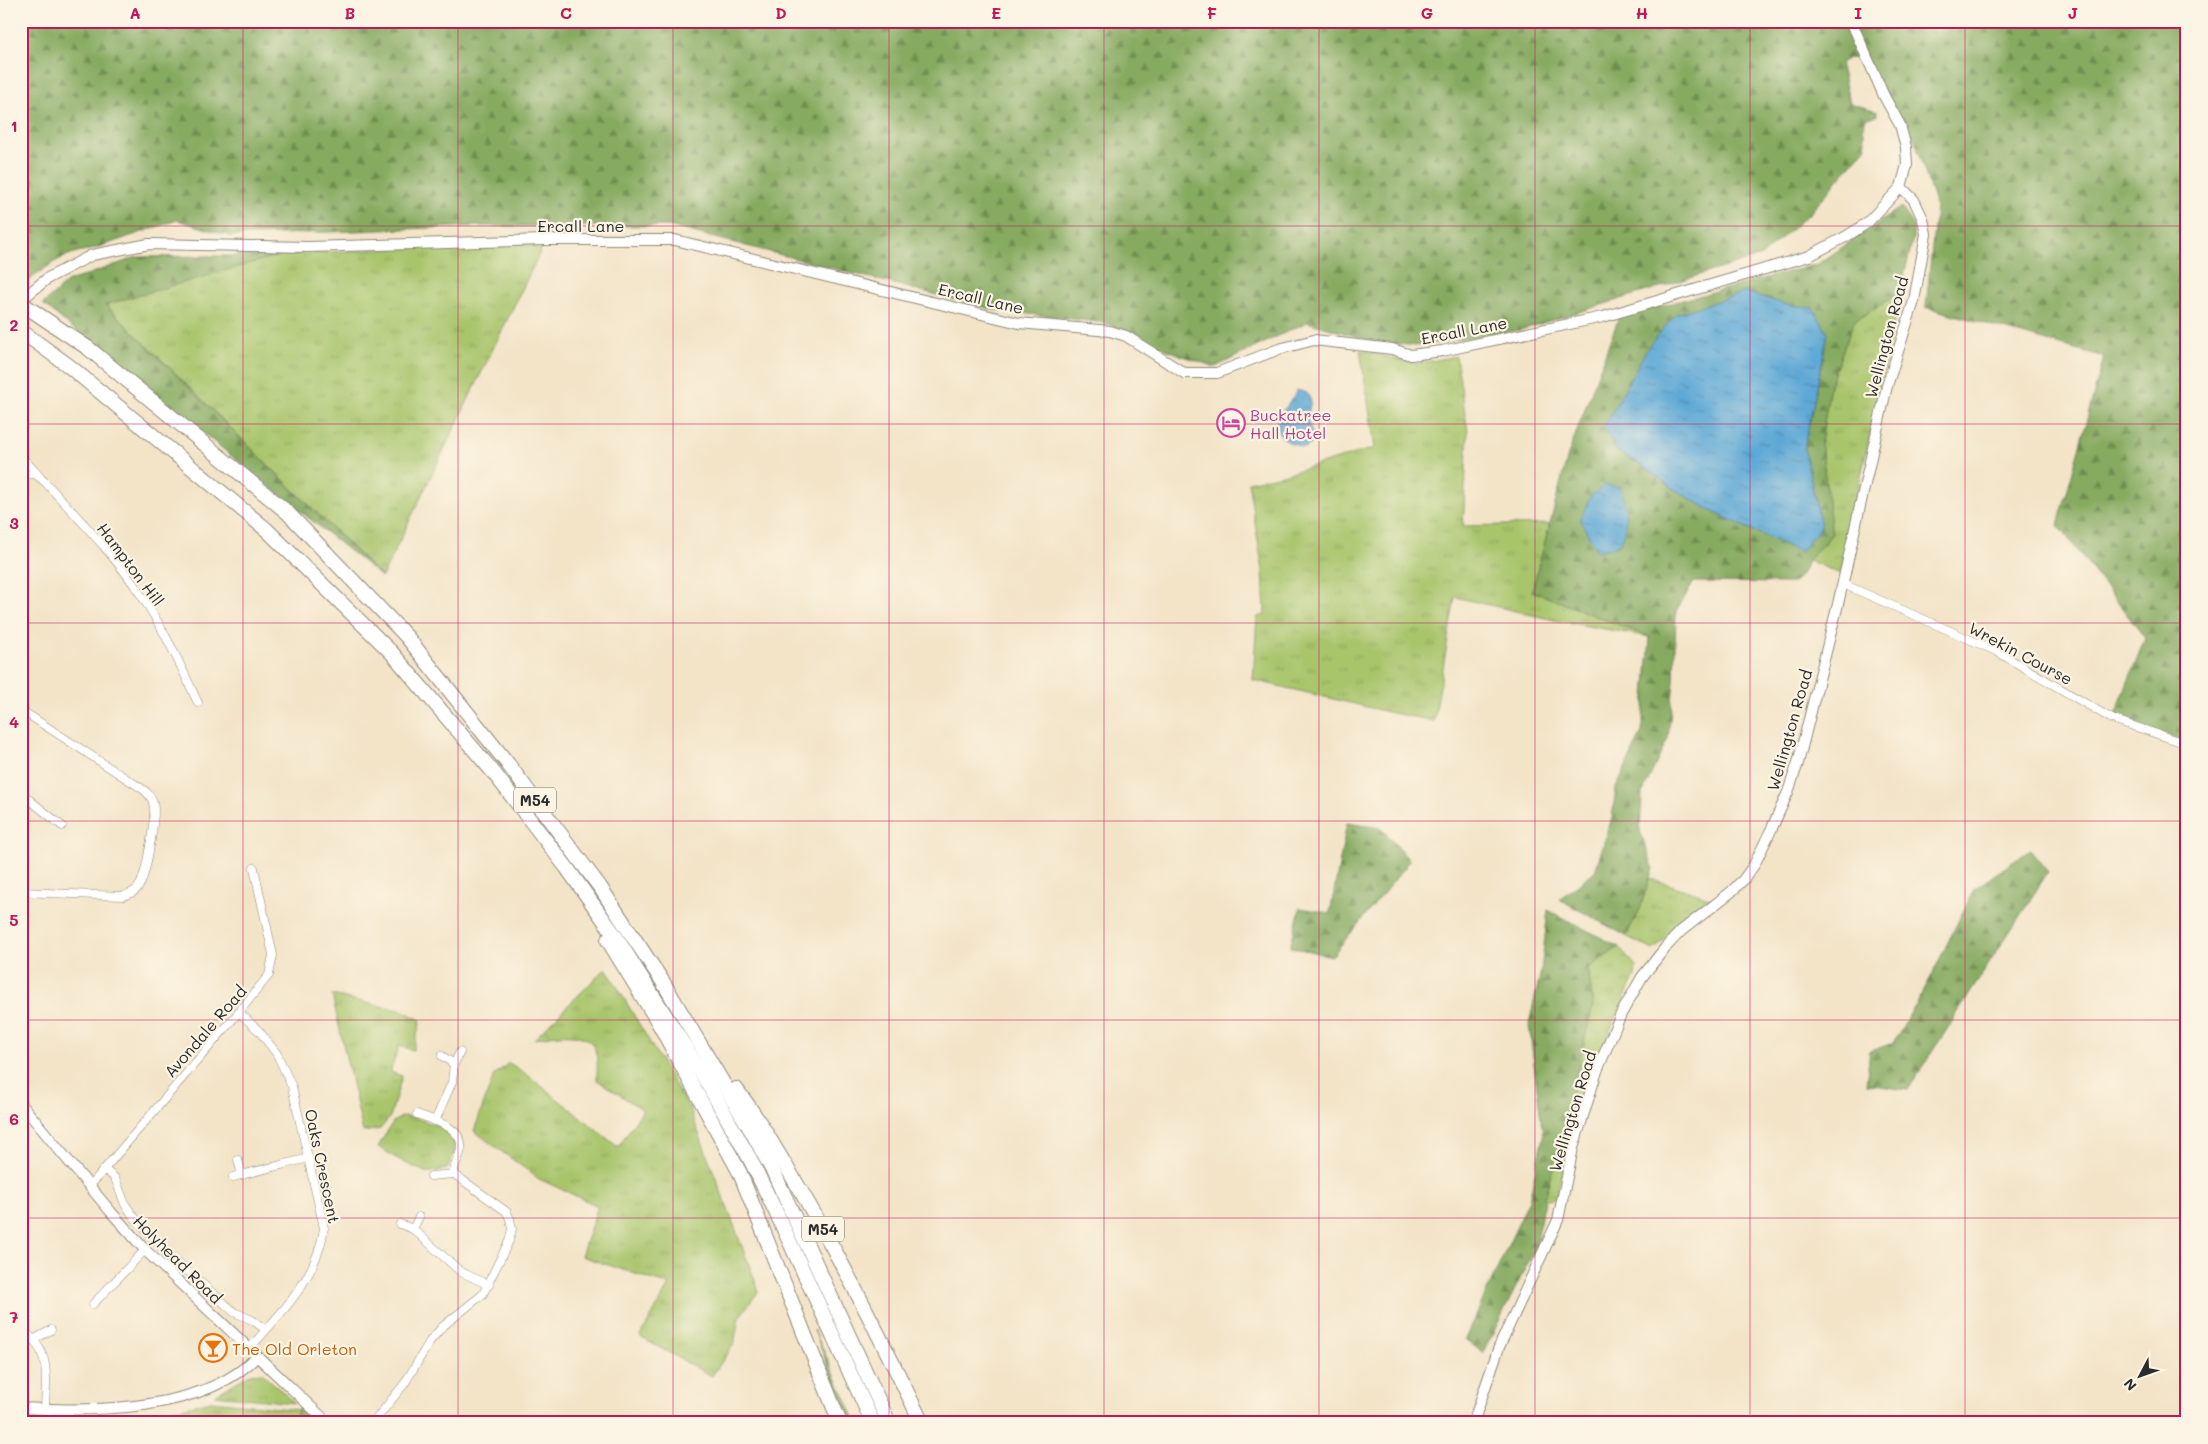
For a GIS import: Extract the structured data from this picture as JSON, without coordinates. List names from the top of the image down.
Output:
{
  "streets": {
    "highway": ["M54"],
    "street": [
      "Ercall Lane",
      "Wellington Road",
      "Hampton Hill",
      "Wrekin Course",
      "Avondale Road",
      "Oaks Crescent",
      "Holyhead Road"
    ]
  },
  "crossings": [
    ["Ercall Lane", "Wellington Road"],
    ["Ercall Lane", "M54"],
    ["Wellington Road", "Wrekin Course"],
    ["Avondale Road", "Oaks Crescent"],
    ["Avondale Road", "Holyhead Road"],
    ["Oaks Crescent", "Holyhead Road"]
  ],
  "places": {
    "hotel": ["Buckatree Hall Hotel"],
    "bar": ["The Old Orleton"]
  },
  "north": "bottom left",
  "grid": {
    "columns": [
      "A",
      "B",
      "C",
      "D",
      "E",
      "F",
      "G",
      "H",
      "I",
      "J"
    ],
    "rows": [
      "1",
      "2",
      "3",
      "4",
      "5",
      "6",
      "7"
    ]
  }
}
